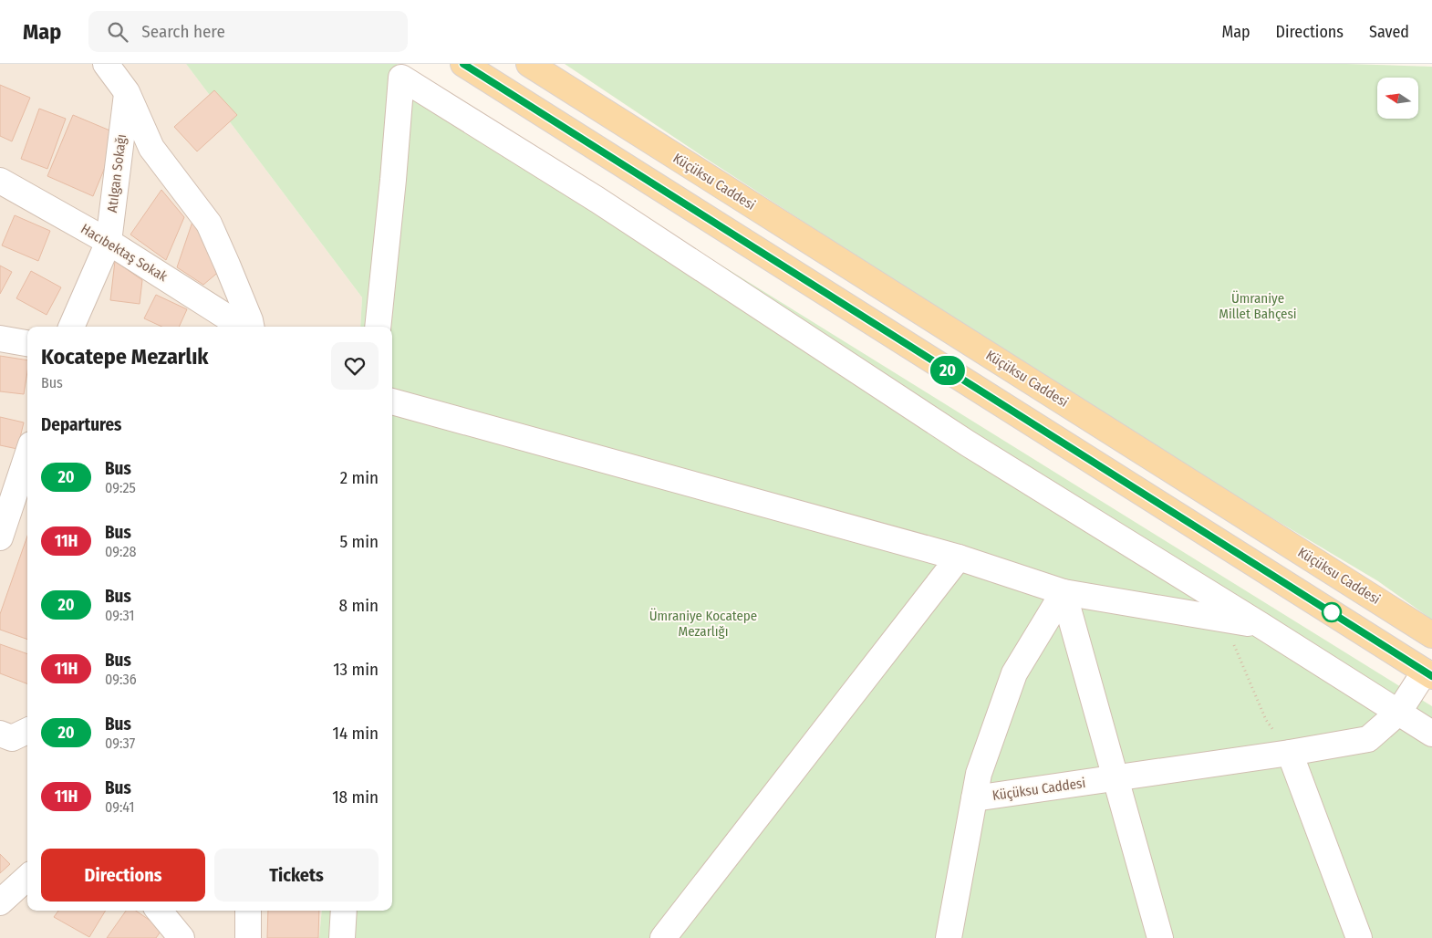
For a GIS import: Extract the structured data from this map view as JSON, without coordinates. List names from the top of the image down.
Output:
{
  "streets": {
    "main road": ["Küçüksu Caddesi"],
    "street": ["Atılgan Sokağı", "Hacıbektaş Sokak"]
  },
  "crossings": [
    ["Atılgan Sokağı", "Hacıbektaş Sokak"]
  ],
  "parks": ["Ümraniye Millet Bahçesi", "Ümraniye Kocatepe Mezarlığı"],
  "lines": ["bus line 20"],
  "north": "left",
  "page": {
    "header": "Map",
    "search": "Search here",
    "nav": ["Map", "Directions", "Saved"],
    "on_map": "20",
    "heading": [
      ["Kocatepe Mezarlık", "Bus"],
      "Departures"
    ],
    "list": [
      {
        "mark": "20",
        "name": "Bus",
        "note": "09:25",
        "value": "2 min"
      },
      {
        "mark": "11H",
        "name": "Bus",
        "note": "09:28",
        "value": "5 min"
      },
      {
        "mark": "20",
        "name": "Bus",
        "note": "09:31",
        "value": "8 min"
      },
      {
        "mark": "11H",
        "name": "Bus",
        "note": "09:36",
        "value": "13 min"
      },
      {
        "mark": "20",
        "name": "Bus",
        "note": "09:37",
        "value": "14 min"
      },
      {
        "mark": "11H",
        "name": "Bus",
        "note": "09:41",
        "value": "18 min"
      }
    ],
    "buttons": ["Directions", "Tickets"]
  }
}
